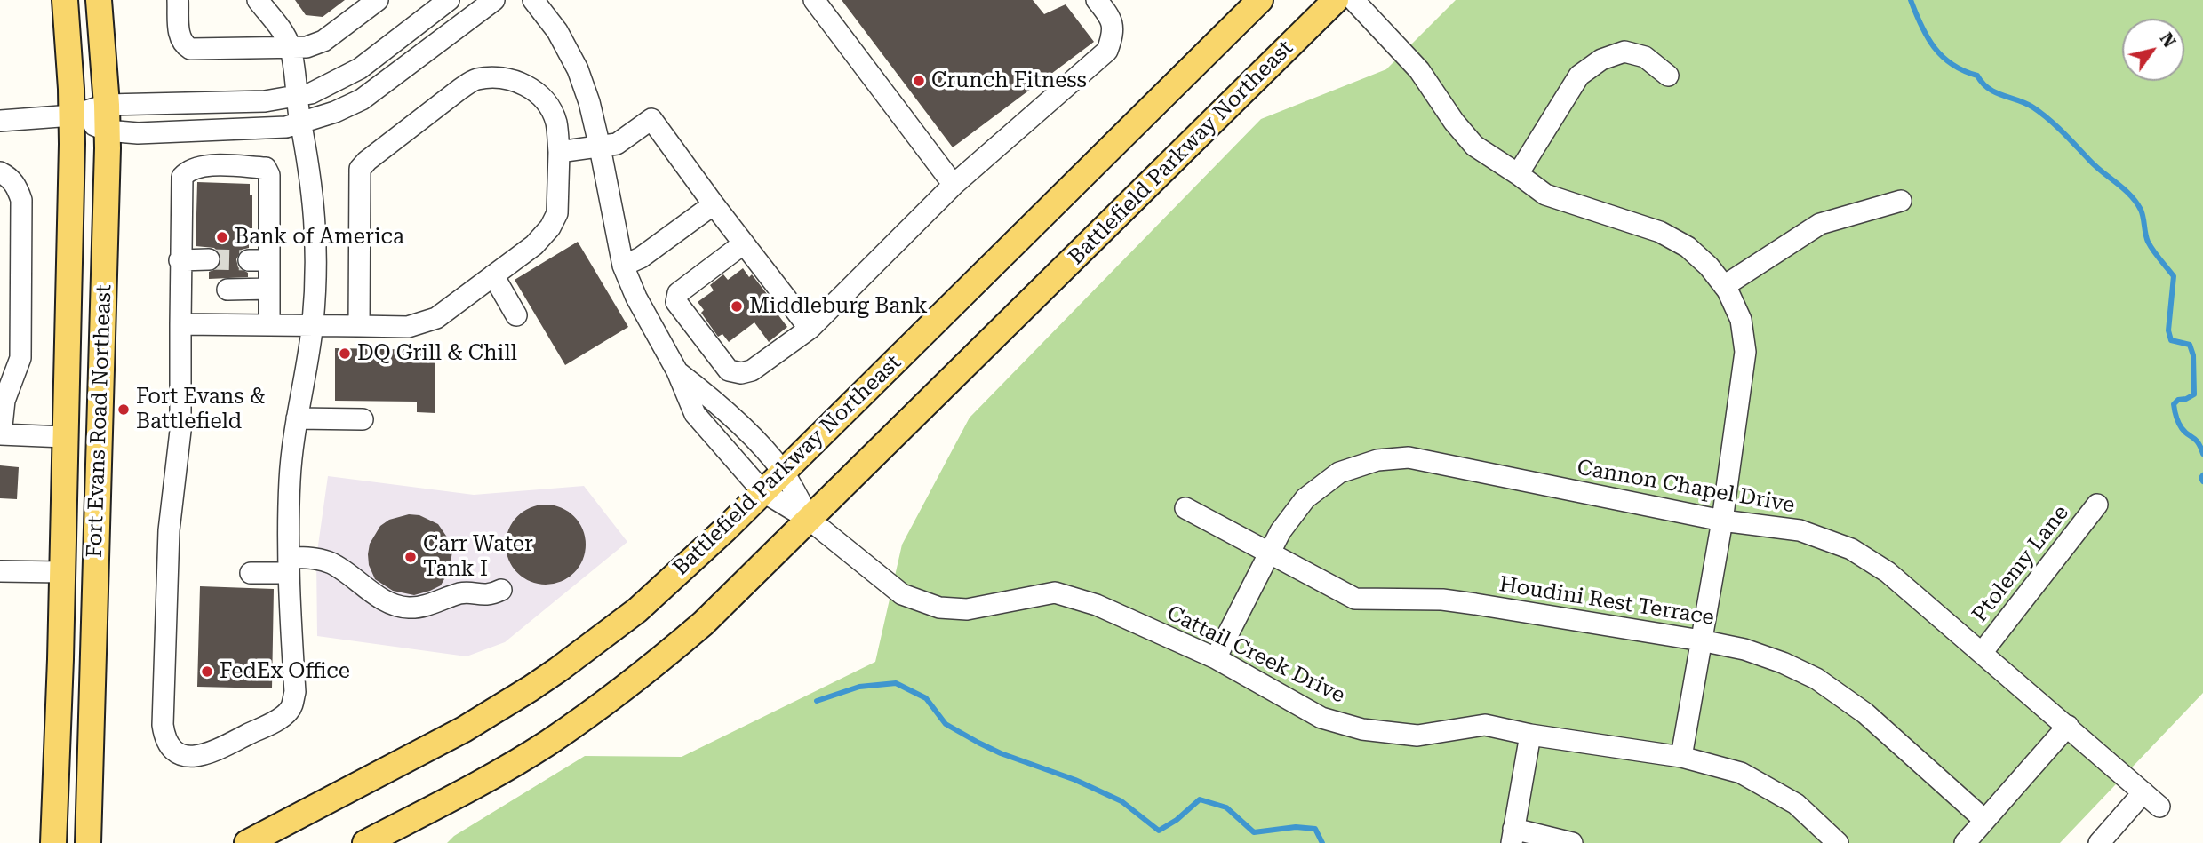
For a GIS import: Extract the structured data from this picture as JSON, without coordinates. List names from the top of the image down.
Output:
{
  "streets": {
    "main road": ["Battlefield Parkway Northeast", "Fort Evans Road Northeast"],
    "street": [
      "Cannon Chapel Drive",
      "Ptolemy Lane",
      "Houdini Rest Terrace",
      "Cattail Creek Drive"
    ]
  },
  "crossings": [
    ["Battlefield Parkway Northeast", "Cattail Creek Drive"],
    ["Cannon Chapel Drive", "Ptolemy Lane"],
    ["Cannon Chapel Drive", "Houdini Rest Terrace"],
    ["Cannon Chapel Drive", "Cattail Creek Drive"]
  ],
  "places": [
    "Crunch Fitness",
    "Bank of America",
    "Middleburg Bank",
    "DQ Grill & Chill",
    "Fort Evans & Battlefield",
    "Carr Water Tank I",
    "FedEx Office"
  ],
  "north": "top right"
}
